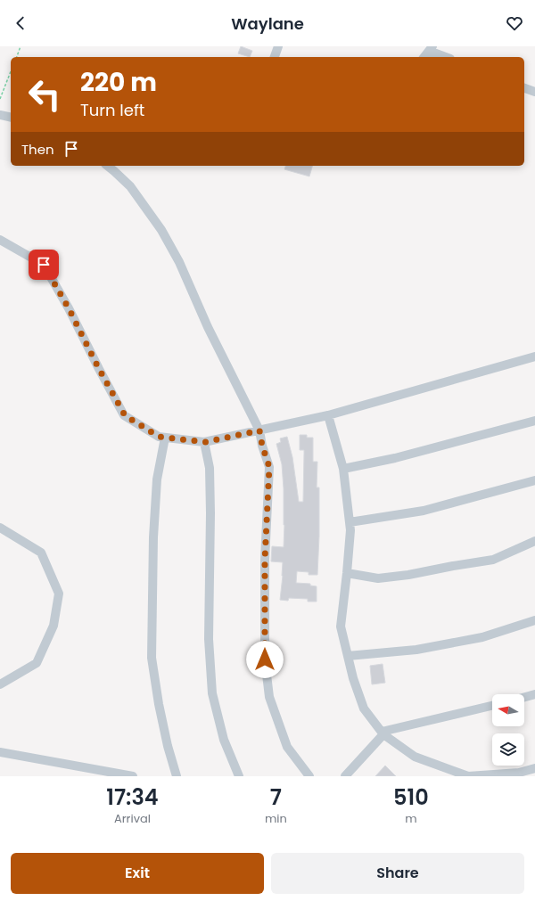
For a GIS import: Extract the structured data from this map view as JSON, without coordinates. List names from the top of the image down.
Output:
{
  "north": "left",
  "page": {
    "header": "Waylane",
    "turn": ["220 m", "Turn left"],
    "then": "Then",
    "eta": [
      "17:34",
      "Arrival",
      "7",
      "min",
      "510",
      "m"
    ],
    "buttons": ["Exit", "Share"]
  }
}
